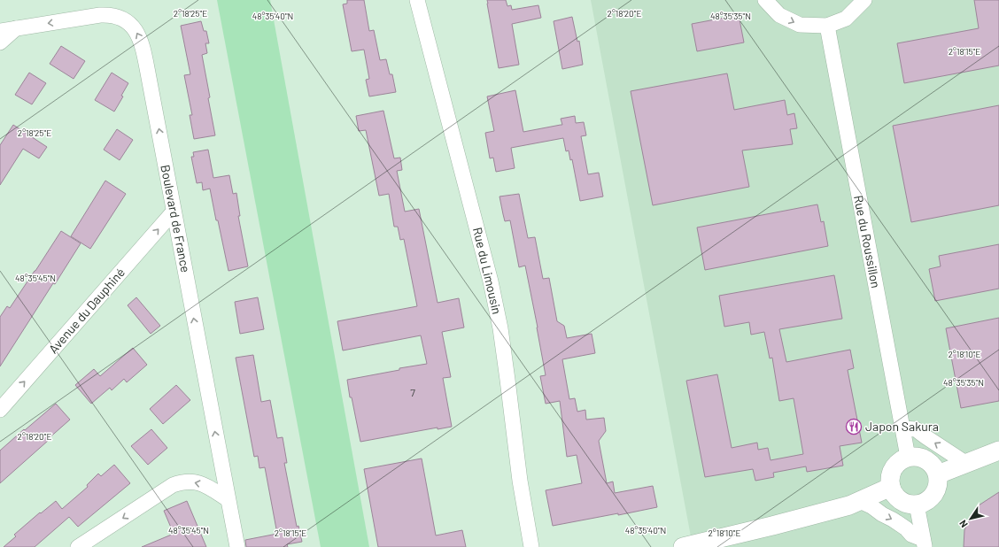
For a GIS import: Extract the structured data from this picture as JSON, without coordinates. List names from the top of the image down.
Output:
{
  "streets": {
    "street": [
      "Boulevard de France",
      "Rue du Roussillon",
      "Rue du Limousin",
      "Avenue du Dauphiné"
    ]
  },
  "crossings": [
    ["Boulevard de France", "Avenue du Dauphiné"]
  ],
  "one_way": ["Boulevard de France", "Avenue du Dauphiné"],
  "places": {
    "restaurant": ["Japon Sakura"]
  },
  "house_numbers": ["7"],
  "north": "bottom left",
  "coordinates": [
    "2°18'25\"E",
    "2°18'20\"E",
    "48°35'40\"N",
    "48°35'35\"N",
    "2°18'15\"E",
    "48°35'45\"N",
    "2°18'10\"E"
  ]
}
